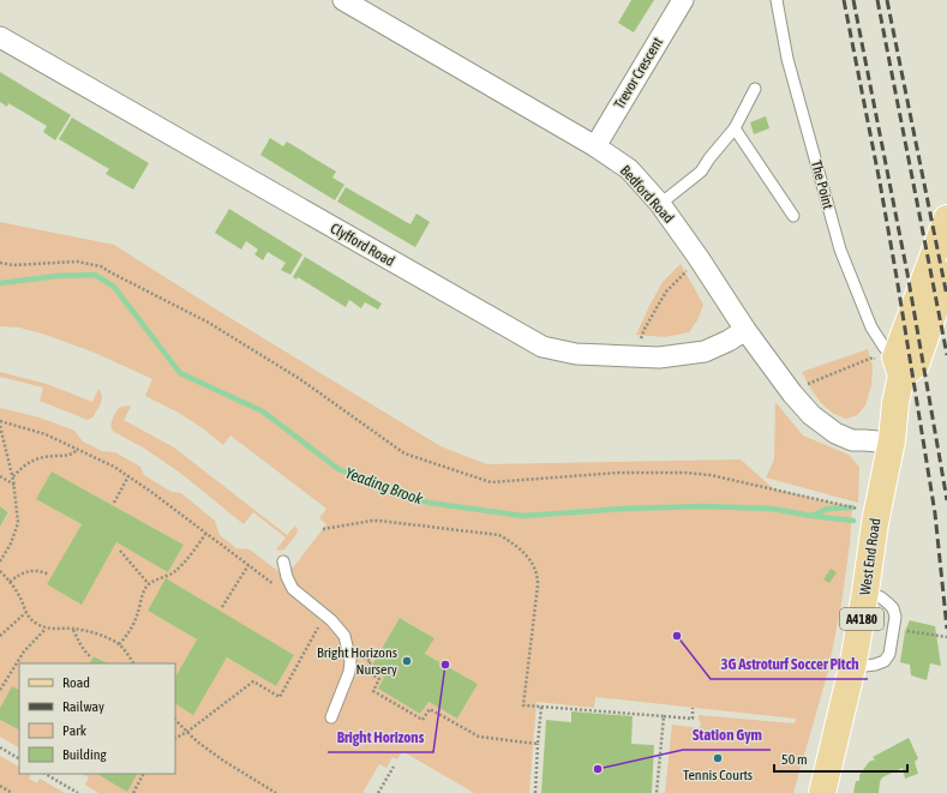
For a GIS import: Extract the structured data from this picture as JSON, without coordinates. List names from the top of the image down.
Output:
{
  "streets": {
    "main road": ["West End Road", "A4180"],
    "street": ["Trevor Crescent", "Bedford Road", "Clyfford Road"],
    "lane": ["The Point"]
  },
  "crossings": [
    ["Trevor Crescent", "Bedford Road"],
    ["The Point", "West End Road"],
    ["Bedford Road", "Clyfford Road"],
    ["Bedford Road", "West End Road"]
  ],
  "water": ["Yeading Brook"],
  "places": [
    "3G Astroturf Soccer Pitch",
    "Bright Horizons Nursery",
    "Bright Horizons",
    "Tennis Courts",
    "Station Gym"
  ],
  "legend": [
    "Road",
    "Railway",
    "Park",
    "Building"
  ],
  "scale_bar": "50 m"
}
